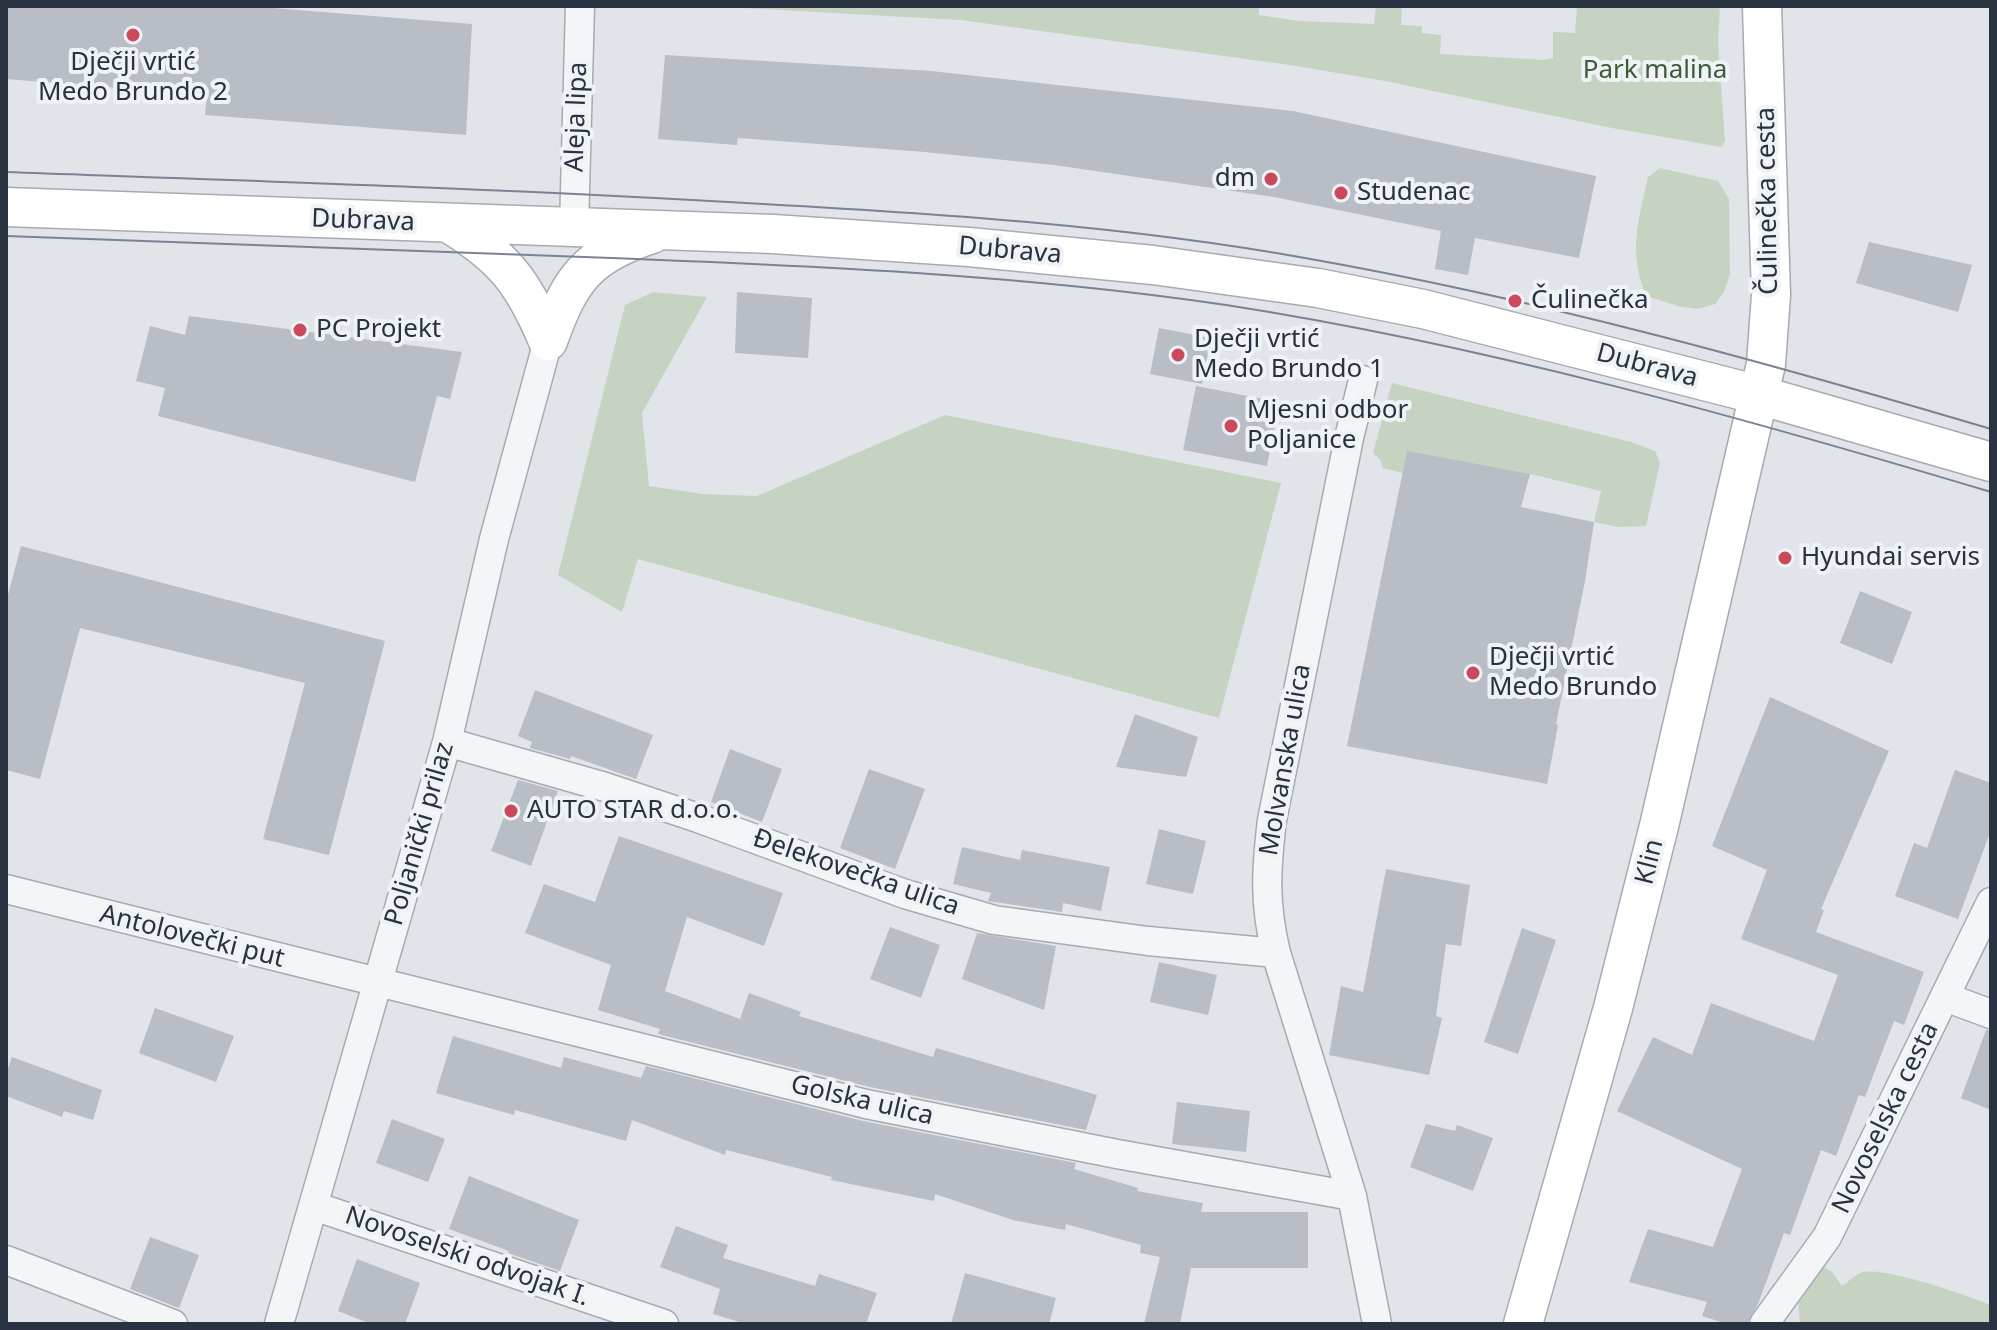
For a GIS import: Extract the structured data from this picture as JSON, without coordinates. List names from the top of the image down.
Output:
{
  "streets": {
    "main road": ["Čulinečka cesta", "Dubrava", "Klin"],
    "street": [
      "Aleja lipa",
      "Molvanska ulica",
      "Poljanički prilaz",
      "Đelekovečka ulica",
      "Antolovečki put",
      "Golska ulica",
      "Novoselska cesta",
      "Novoselski odvojak I."
    ]
  },
  "crossings": [
    ["Aleja lipa", "Dubrava"],
    ["Čulinečka cesta", "Dubrava"],
    ["Čulinečka cesta", "Klin"],
    ["Dubrava", "Klin"],
    ["Molvanska ulica", "Đelekovečka ulica"],
    ["Molvanska ulica", "Golska ulica"],
    ["Poljanički prilaz", "Đelekovečka ulica"],
    ["Poljanički prilaz", "Antolovečki put"],
    ["Poljanički prilaz", "Golska ulica"],
    ["Poljanički prilaz", "Novoselski odvojak I."],
    ["Antolovečki put", "Golska ulica"]
  ],
  "parks": ["Park malina"],
  "places": [
    "Dječji vrtić Medo Brundo 2",
    "dm",
    "Studenac",
    "Čulinečka",
    "PC Projekt",
    "Dječji vrtić Medo Brundo 1",
    "Mjesni odbor Poljanice",
    "Hyundai servis",
    "Dječji vrtić Medo Brundo",
    "AUTO STAR d.o.o."
  ]
}
